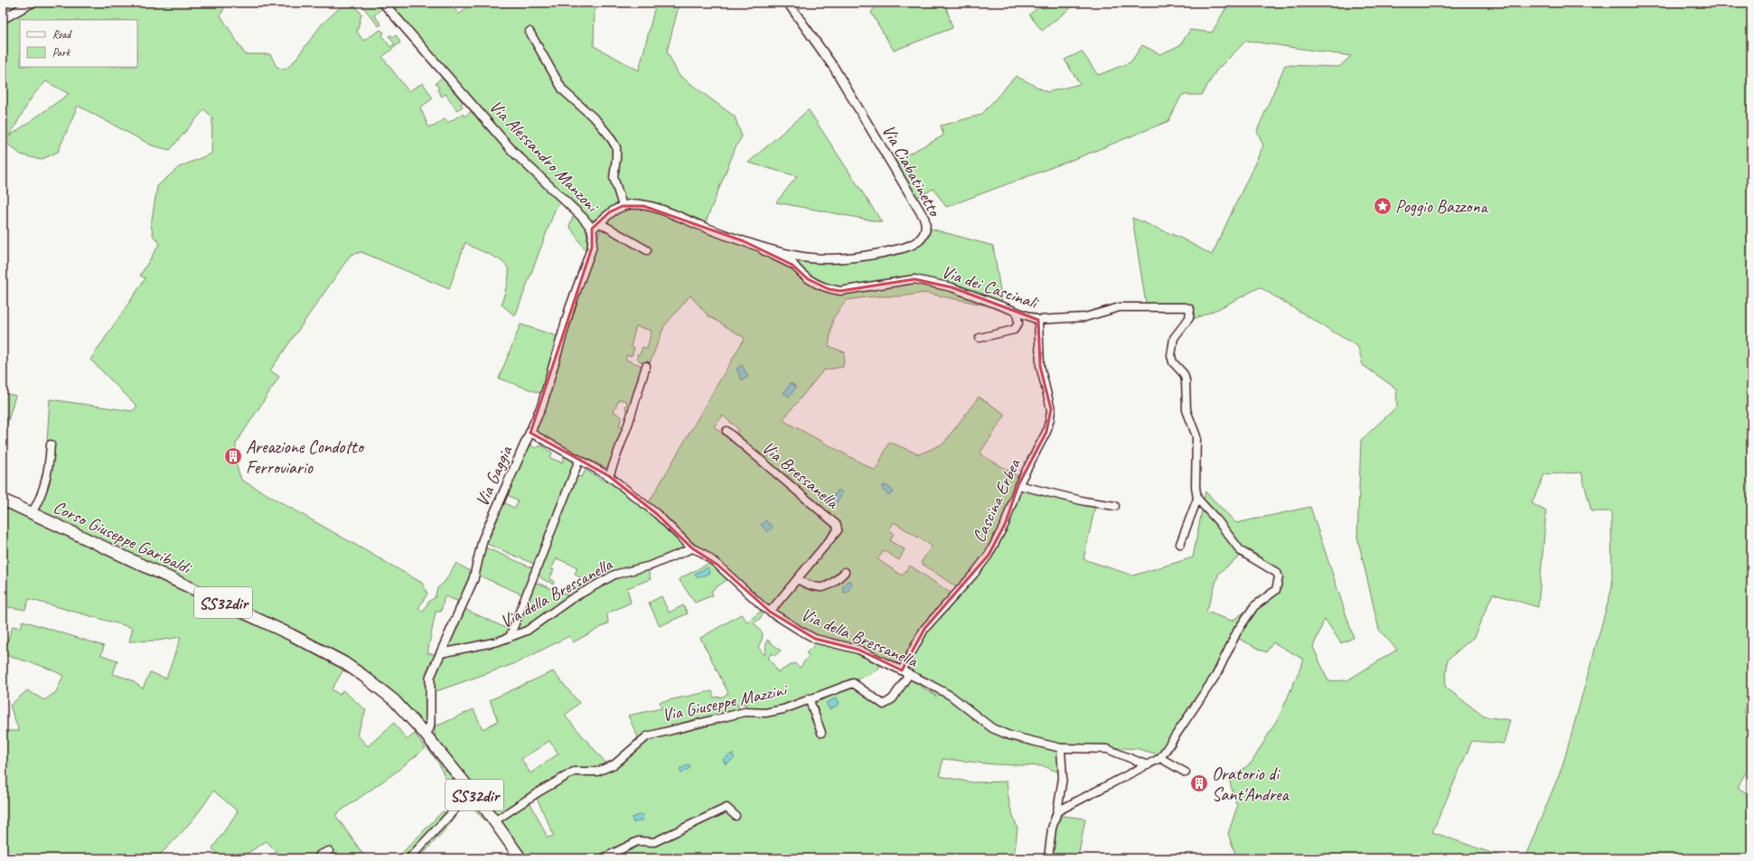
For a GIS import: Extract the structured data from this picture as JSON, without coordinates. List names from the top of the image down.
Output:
{
  "streets": {
    "main road": ["Corso Giuseppe Garibaldi", "SS32dir"],
    "street": [
      "Via Alessandro Manzoni",
      "Via Ciabatinetto",
      "Via dei Cascinali",
      "Via Bressanella",
      "Via Gaggia",
      "Cascina Erbea",
      "Via della Bressanella",
      "Via Giuseppe Mazzini"
    ]
  },
  "crossings": [
    ["Via Alessandro Manzoni", "Via Ciabatinetto"],
    ["Via Alessandro Manzoni", "Via Gaggia"],
    ["Via Ciabatinetto", "Via dei Cascinali"],
    ["Via dei Cascinali", "Cascina Erbea"],
    ["Via Bressanella", "Via della Bressanella"],
    ["Via Gaggia", "Corso Giuseppe Garibaldi"],
    ["Via Gaggia", "Via della Bressanella"],
    ["Via Gaggia", "SS32dir"],
    ["Cascina Erbea", "Via della Bressanella"],
    ["Corso Giuseppe Garibaldi", "SS32dir"],
    ["Via della Bressanella", "Via Giuseppe Mazzini"],
    ["SS32dir", "Via Giuseppe Mazzini"]
  ],
  "places": {
    "place": ["Poggio Bazzona"],
    "building": ["Areazione Condotto Ferroviario", "Oratorio di Sant'Andrea"]
  },
  "legend": ["Road", "Park"]
}
